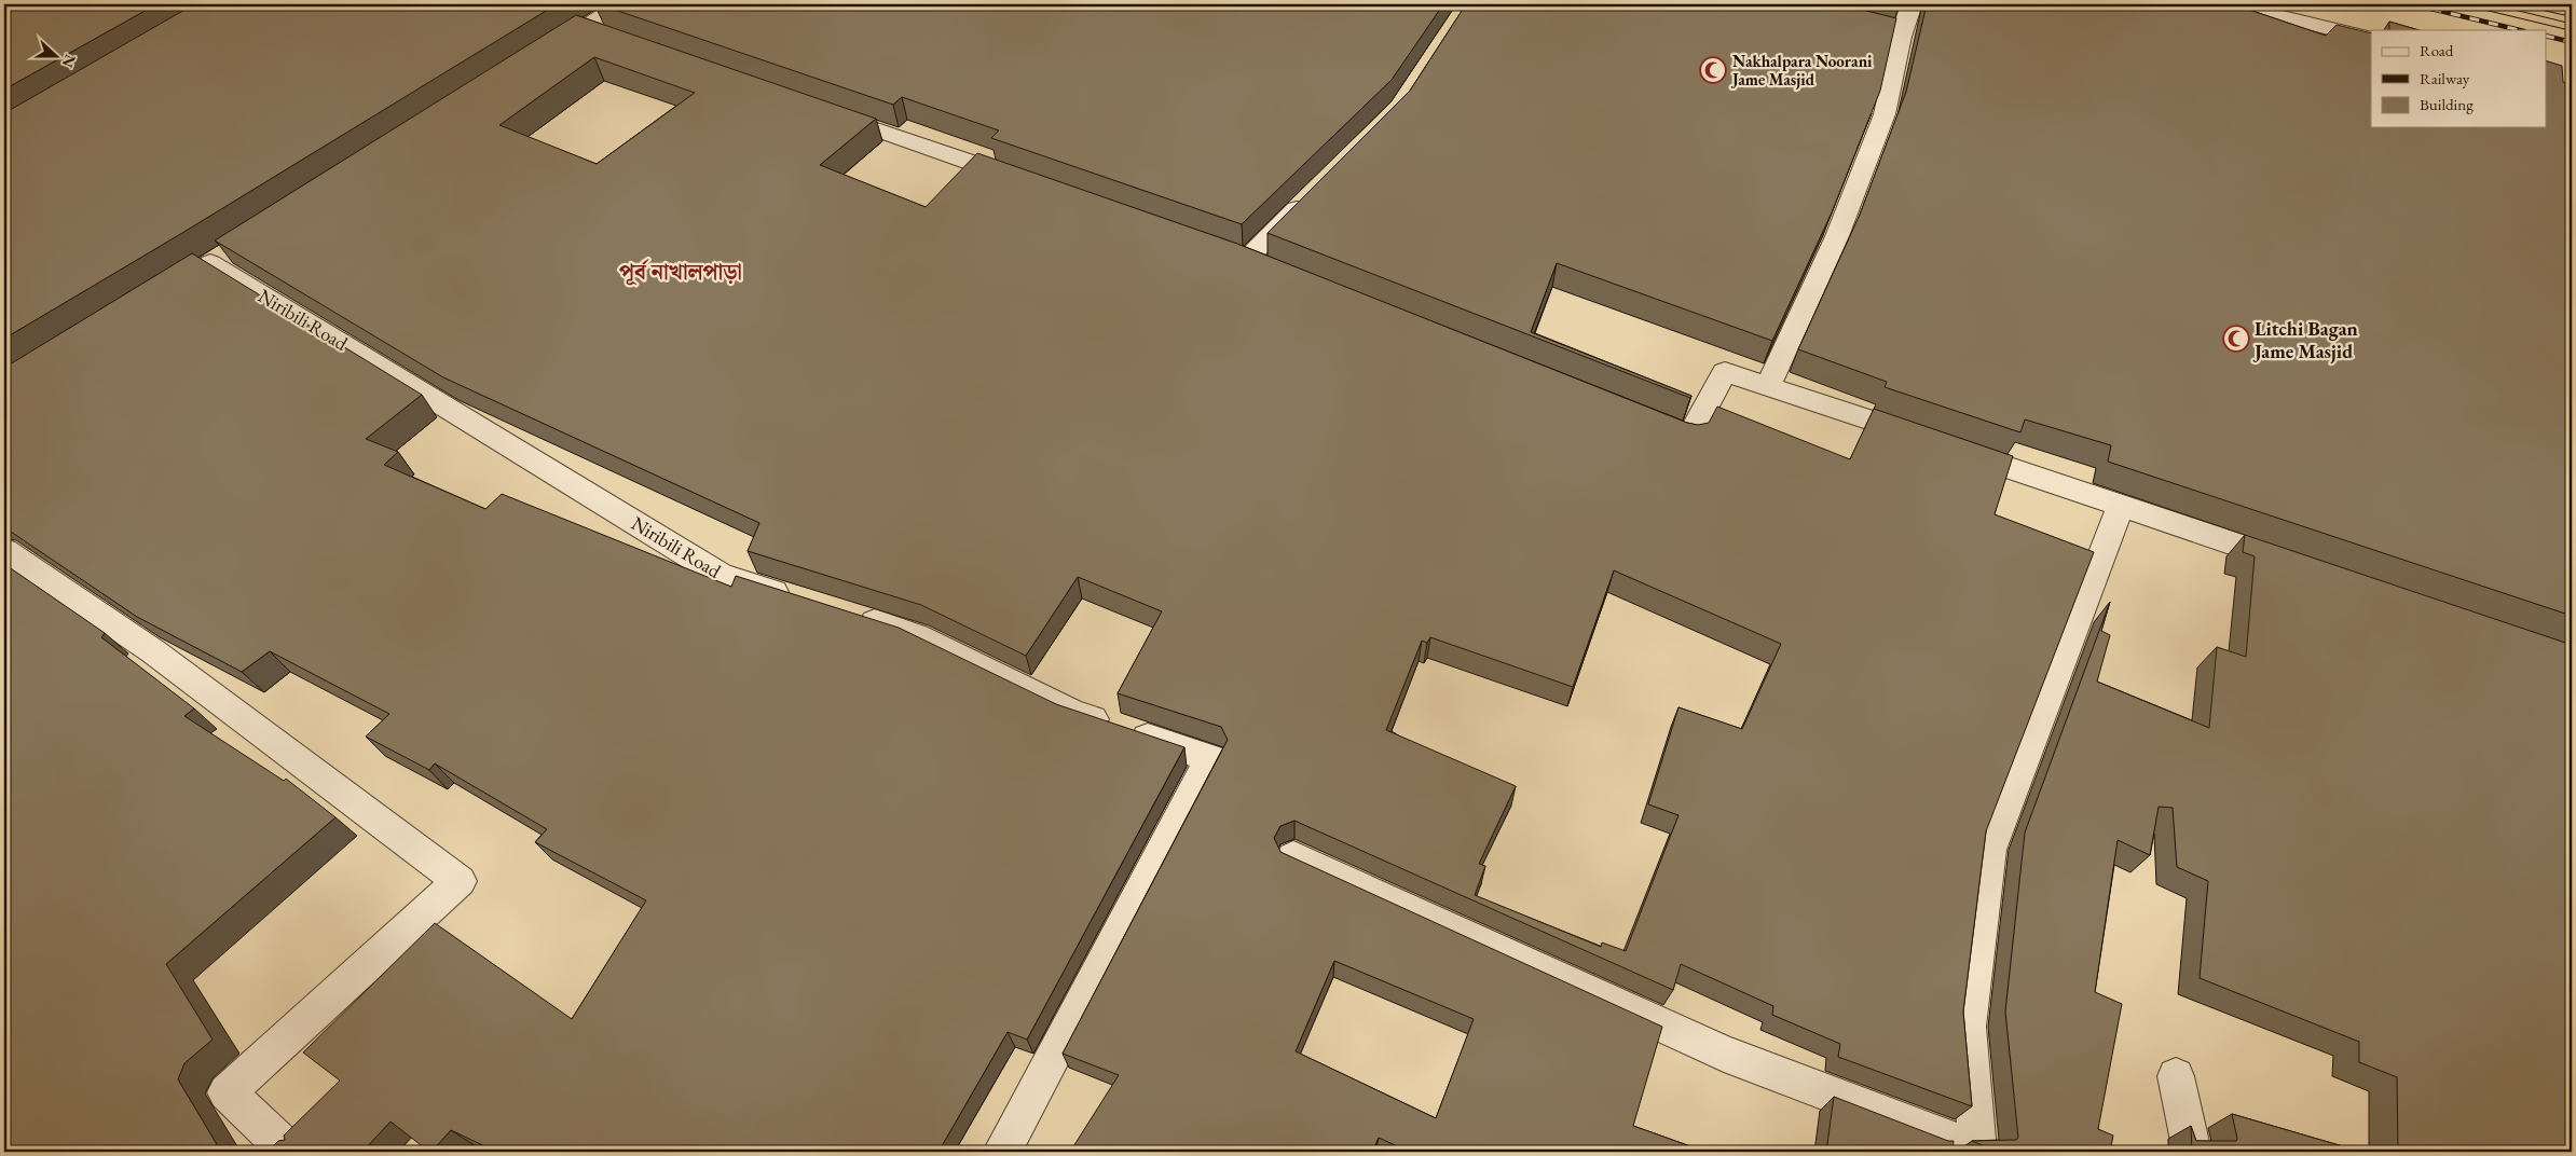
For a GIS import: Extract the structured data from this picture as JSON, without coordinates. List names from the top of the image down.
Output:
{
  "streets": {
    "street": ["Niribili Road"]
  },
  "districts": ["পূর্ব নাখালপাড়া"],
  "places": {
    "mosque": ["Nakhalpara Noorani Jame Masjid", "Litchi Bagan Jame Masjid"]
  },
  "legend": ["Road", "Railway", "Building"],
  "north": "right"
}
